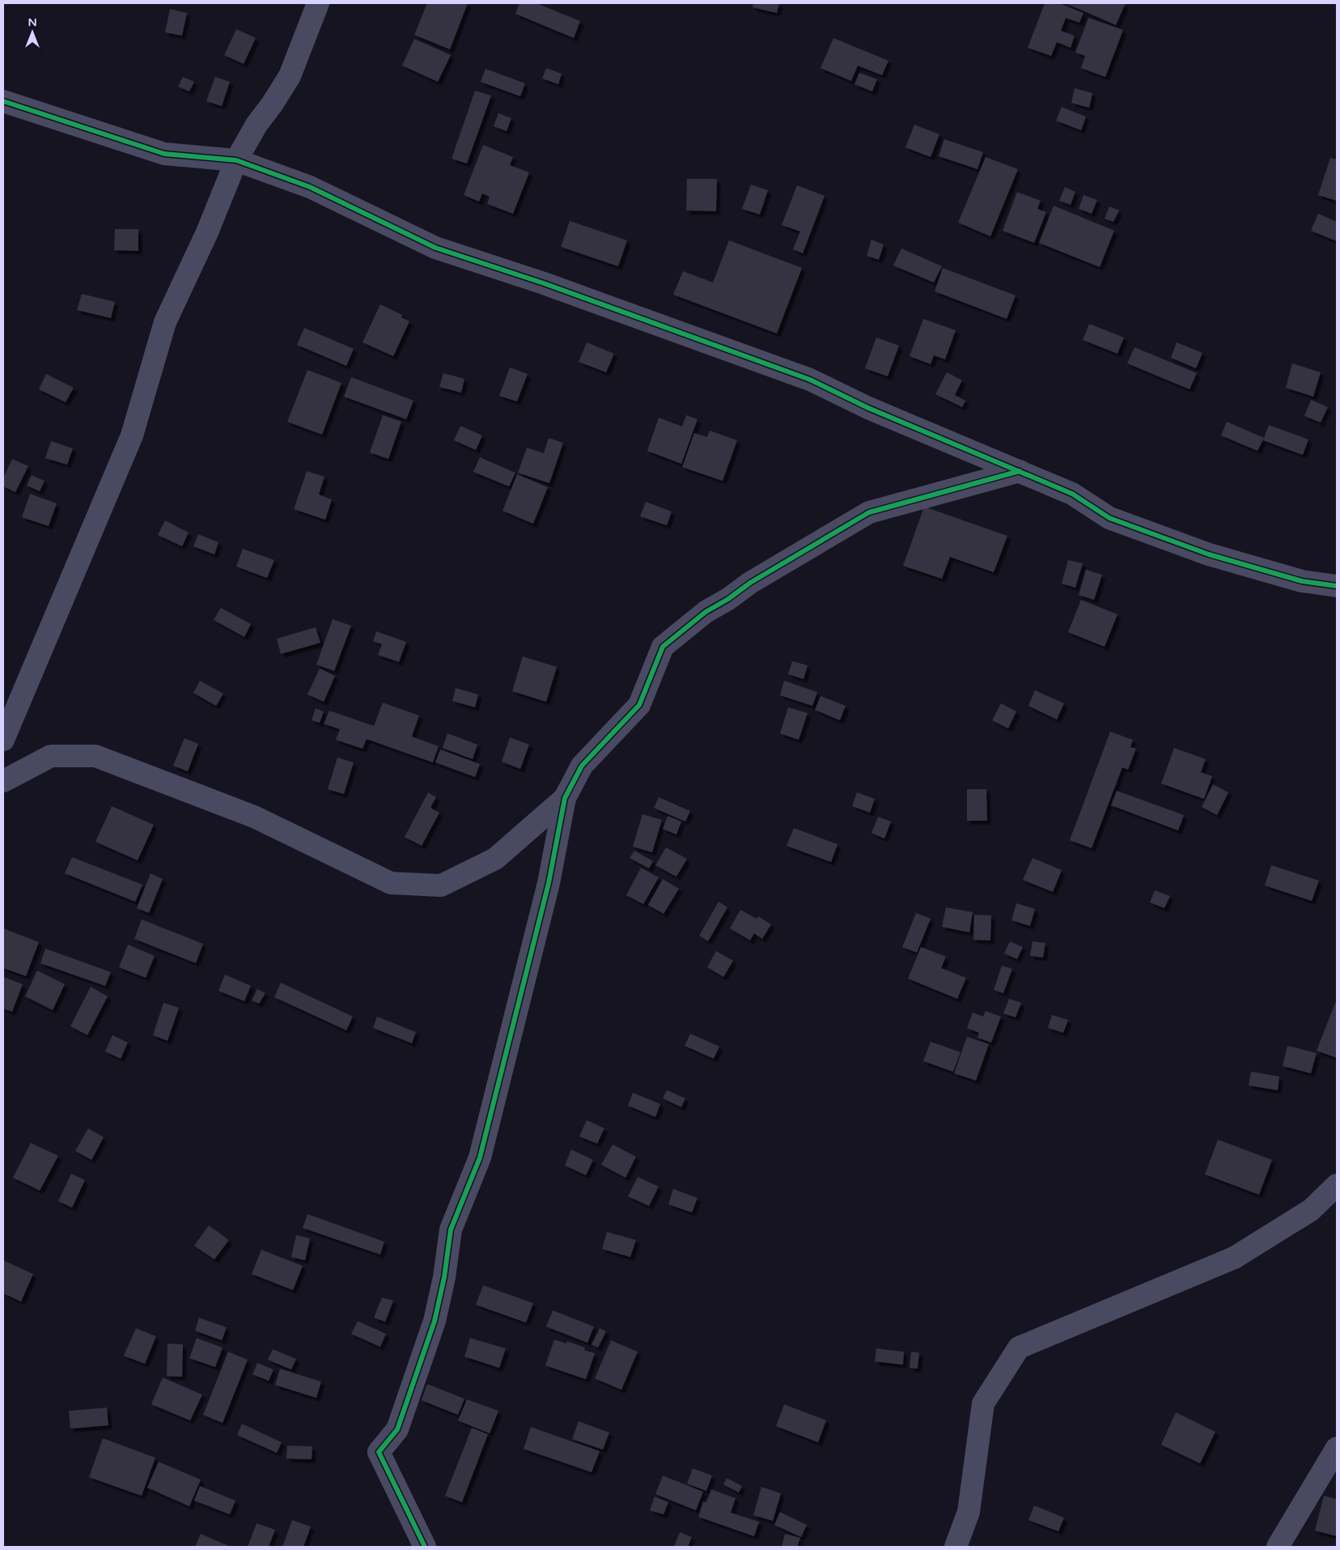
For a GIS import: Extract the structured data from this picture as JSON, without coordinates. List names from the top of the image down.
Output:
{
  "north": "top"
}
